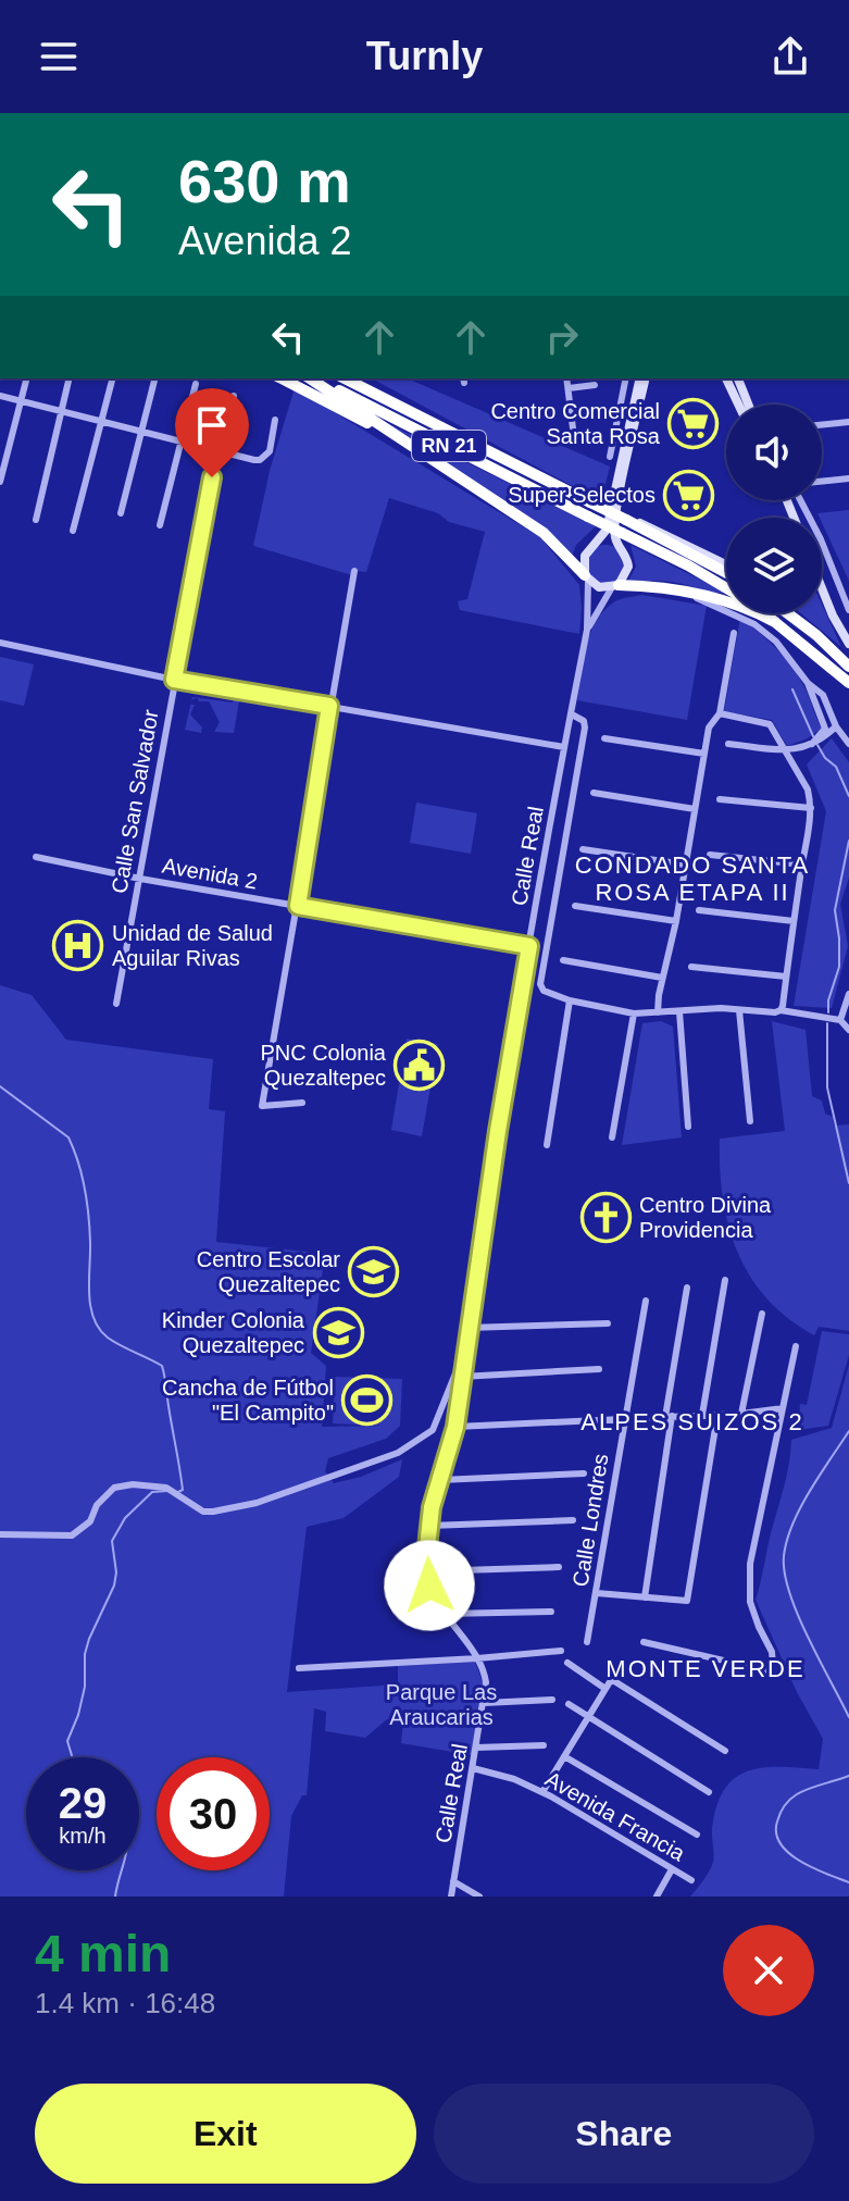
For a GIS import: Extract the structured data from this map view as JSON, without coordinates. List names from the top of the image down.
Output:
{
  "streets": {
    "highway": ["RN 21"],
    "street": [
      "Calle San Salvador",
      "Calle Real",
      "Avenida 2",
      "Calle Londres",
      "Avenida Francia"
    ]
  },
  "crossings": [
    ["Calle San Salvador", "Avenida 2"],
    ["Calle Real", "Avenida 2"],
    ["Calle Real", "Avenida Francia"]
  ],
  "districts": ["CONDADO SANTA ROSA ETAPA II", "ALPES SUIZOS 2", "MONTE VERDE"],
  "parks": ["Parque Las Araucarias"],
  "places": {
    "supermarket": ["Centro Comercial Santa Rosa", "Super Selectos"],
    "hospital": ["Unidad de Salud Aguilar Rivas"],
    "public building": ["PNC Colonia Quezaltepec"],
    "church": ["Centro Divina Providencia"],
    "school or university": ["Centro Escolar Quezaltepec", "Kinder Colonia Quezaltepec"],
    "sports": ["Cancha de Fútbol \"El Campito\""]
  },
  "page": {
    "header": "Turnly",
    "turn": ["630 m", "Avenida 2"],
    "speed": "29 km/h",
    "limit": "30",
    "heading": ["4 min", "1.4 km · 16:48"],
    "buttons": ["Exit", "Share"]
  }
}
